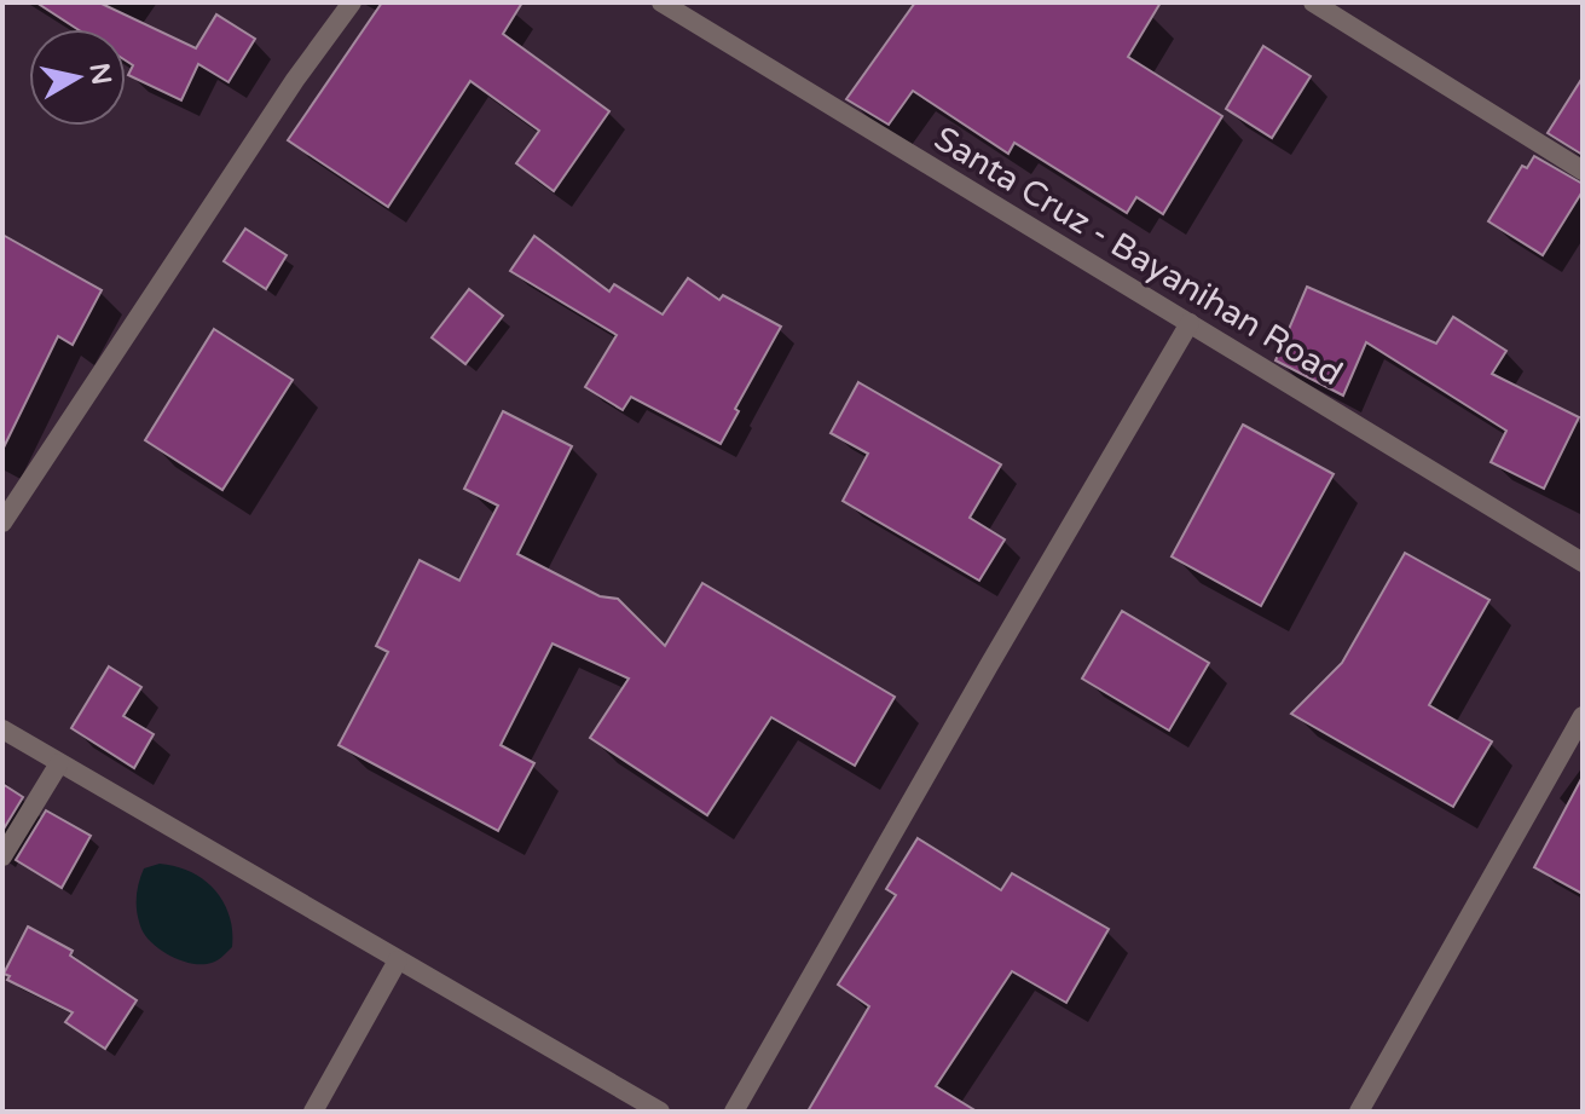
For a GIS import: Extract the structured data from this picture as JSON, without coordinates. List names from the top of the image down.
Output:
{
  "streets": {
    "street": ["Santa Cruz - Bayanihan Road"]
  },
  "north": "right"
}
